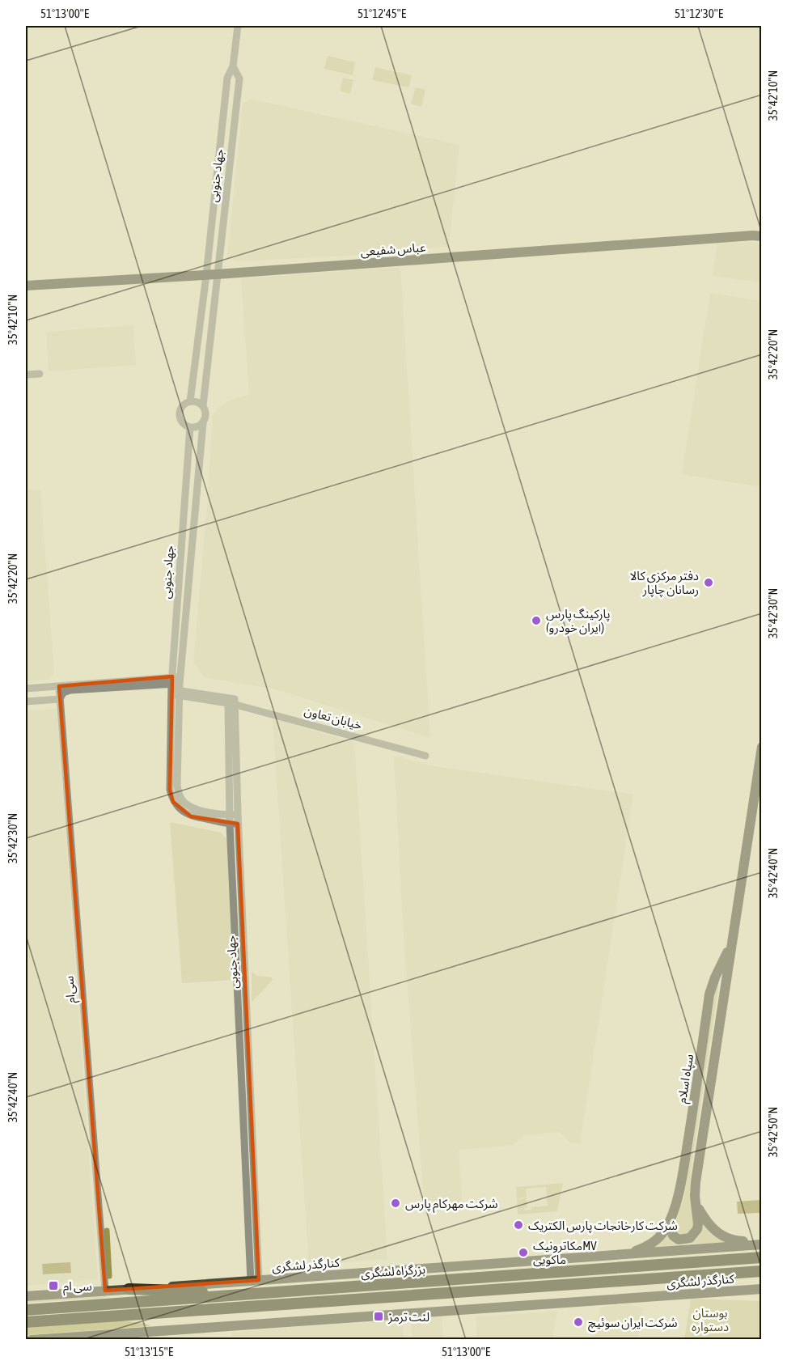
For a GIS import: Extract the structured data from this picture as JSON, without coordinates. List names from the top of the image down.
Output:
{
  "streets": {
    "highway": ["بزرگراه لشگری"],
    "main road": ["عباس شفیعی", "سپاه اسلام", "کنارگذر لشگری"],
    "street": ["جهاد جنوبی", "خیابان تعاون", "سی‌ام"]
  },
  "crossings": [
    ["جهاد جنوبی", "عباس شفیعی"],
    ["جهاد جنوبی", "خیابان تعاون"],
    ["جهاد جنوبی", "کنارگذر لشگری"],
    ["سی‌ام", "کنارگذر لشگری"],
    ["سپاه اسلام", "کنارگذر لشگری"]
  ],
  "parks": ["بوستان دستواره"],
  "places": {
    "other": [
      "دفتر مرکزی کالا رسانان چاپار",
      "پارکینگ پارس (ایران خودرو)",
      "شرکت مهرکام پارس",
      "شرکت کارخانجات پارس الکتریک",
      "مکاترونیکMV ماکویی",
      "شرکت ایران سوئیچ"
    ],
    "transit": ["سی ام", "لنت ترمز"]
  },
  "coordinates": [
    "51°13'00\"E",
    "51°12'45\"E",
    "51°12'30\"E",
    "35°42'10\"N",
    "35°42'20\"N",
    "35°42'30\"N",
    "35°42'40\"N",
    "35°42'50\"N",
    "51°13'15\"E"
  ]
}
